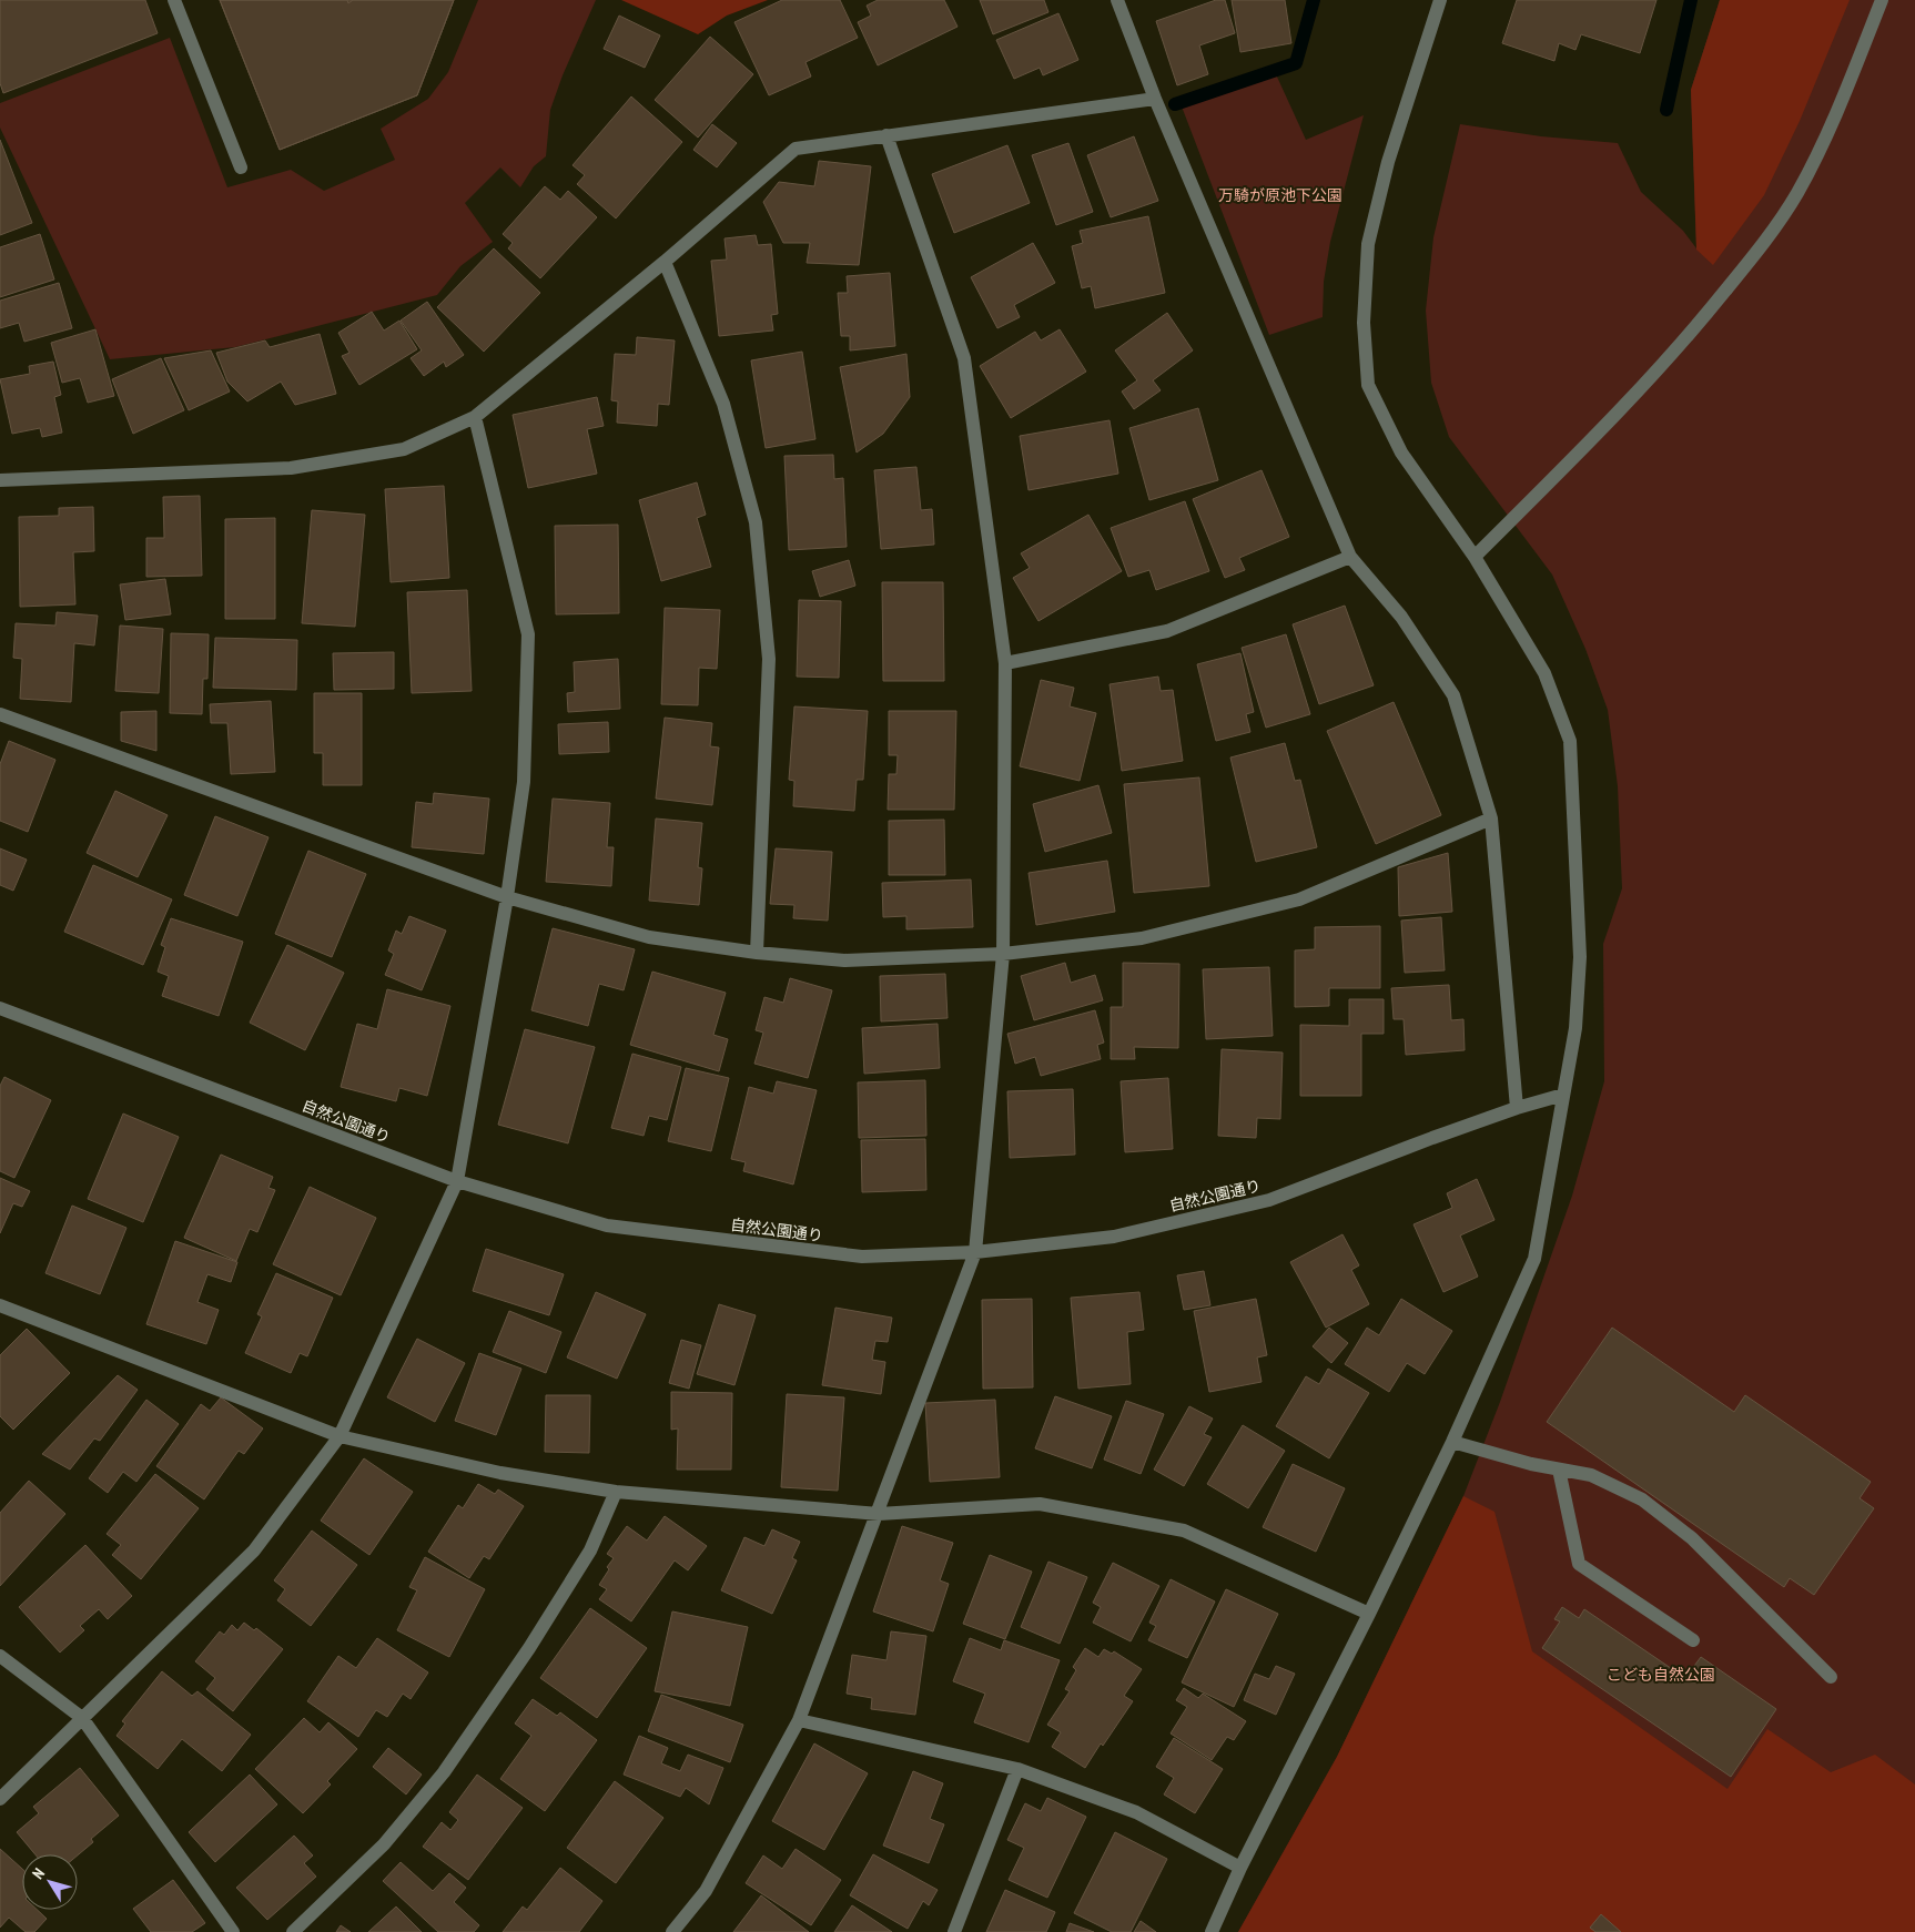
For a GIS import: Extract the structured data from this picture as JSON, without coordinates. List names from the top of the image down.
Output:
{
  "streets": {
    "street": ["自然公園通り"]
  },
  "parks": ["万騎が原池下公園", "こども自然公園"],
  "north": "top left"
}
